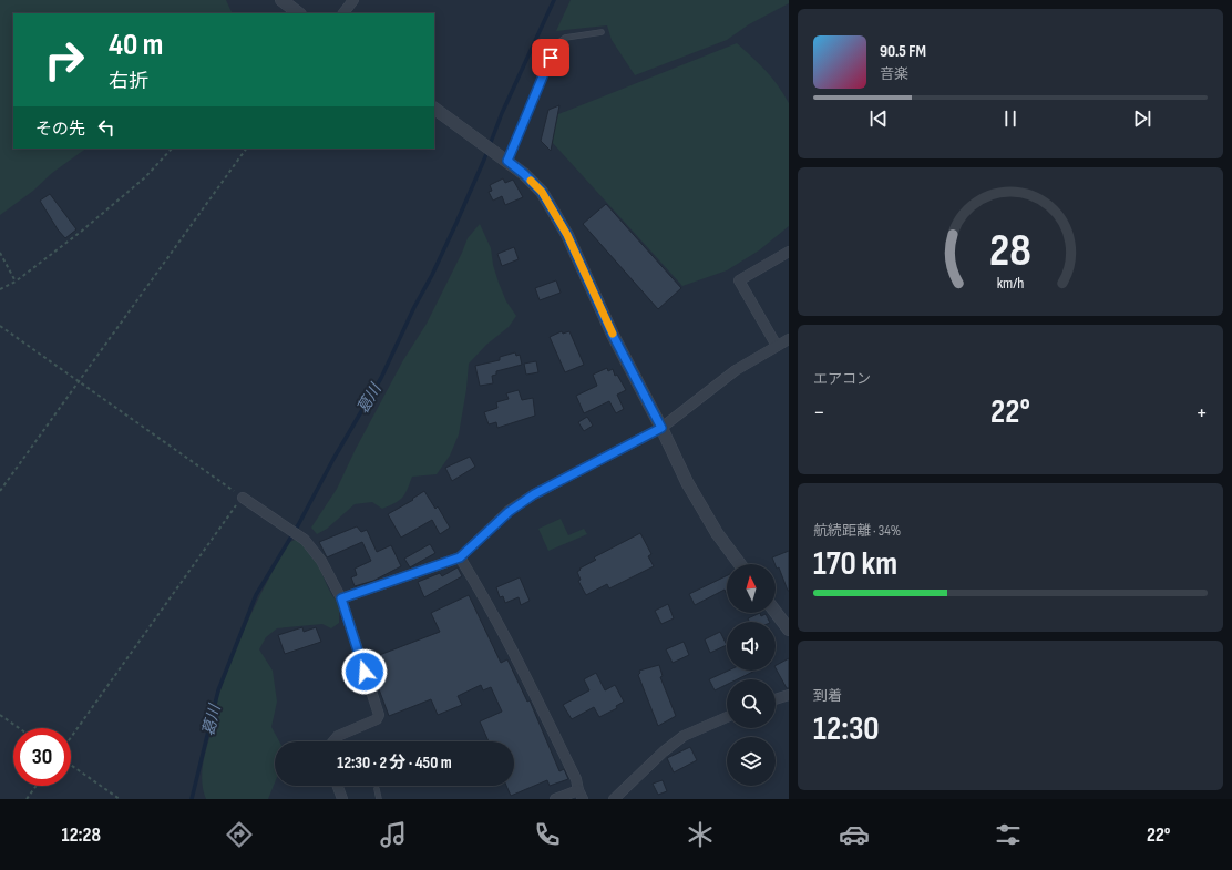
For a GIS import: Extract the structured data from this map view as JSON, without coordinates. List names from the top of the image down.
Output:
{
  "water": ["葛川"],
  "north": "top",
  "page": {
    "turn": ["40 m", "右折"],
    "song": ["90.5 FM", "音楽"],
    "then": "その先",
    "tile": [
      "エアコン",
      ["航続距離 · 34%", "170 km"],
      ["到着", "12:30"]
    ],
    "heat": ["−", "22°", "+"],
    "limit": "30",
    "trip": "12:30 · 2 分 · 450 m",
    "tabs": ["12:28", "22°"],
    "gauge": ["28", "km/h"]
  }
}
